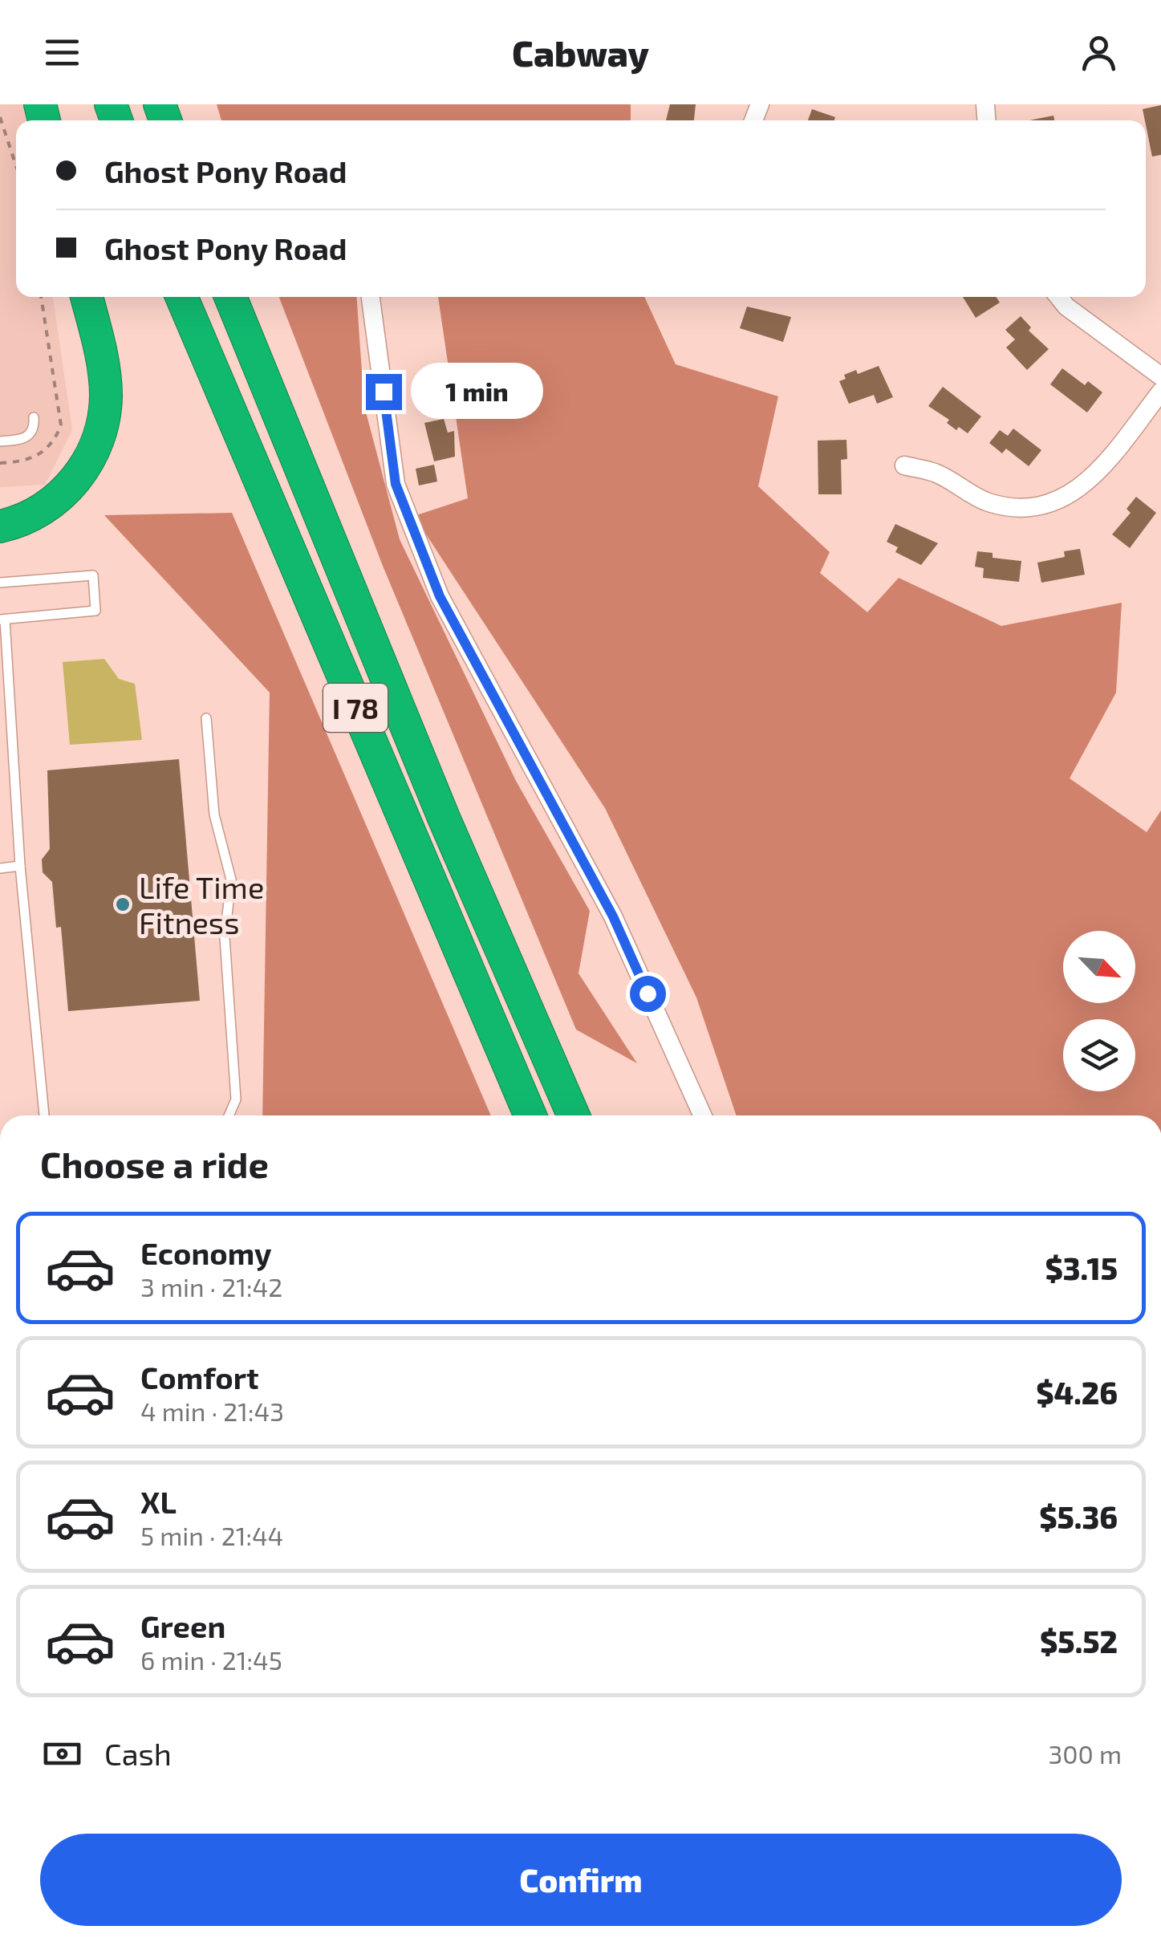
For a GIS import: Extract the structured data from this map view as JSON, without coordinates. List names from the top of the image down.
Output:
{
  "streets": {
    "highway": ["I 78"]
  },
  "places": ["Life Time Fitness"],
  "north": "bottom right",
  "page": {
    "header": "Cabway",
    "banner": ["Ghost Pony Road", "Ghost Pony Road"],
    "bubble": "1 min",
    "heading": "Choose a ride",
    "list": [
      {
        "name": "Economy",
        "note": "3 min · 21:42",
        "value": "$3.15"
      },
      {
        "name": "Comfort",
        "note": "4 min · 21:43",
        "value": "$4.26"
      },
      {
        "name": "XL",
        "note": "5 min · 21:44",
        "value": "$5.36"
      },
      {
        "name": "Green",
        "note": "6 min · 21:45",
        "value": "$5.52"
      }
    ],
    "pay": ["Cash", "300 m"],
    "buttons": "Confirm"
  }
}
